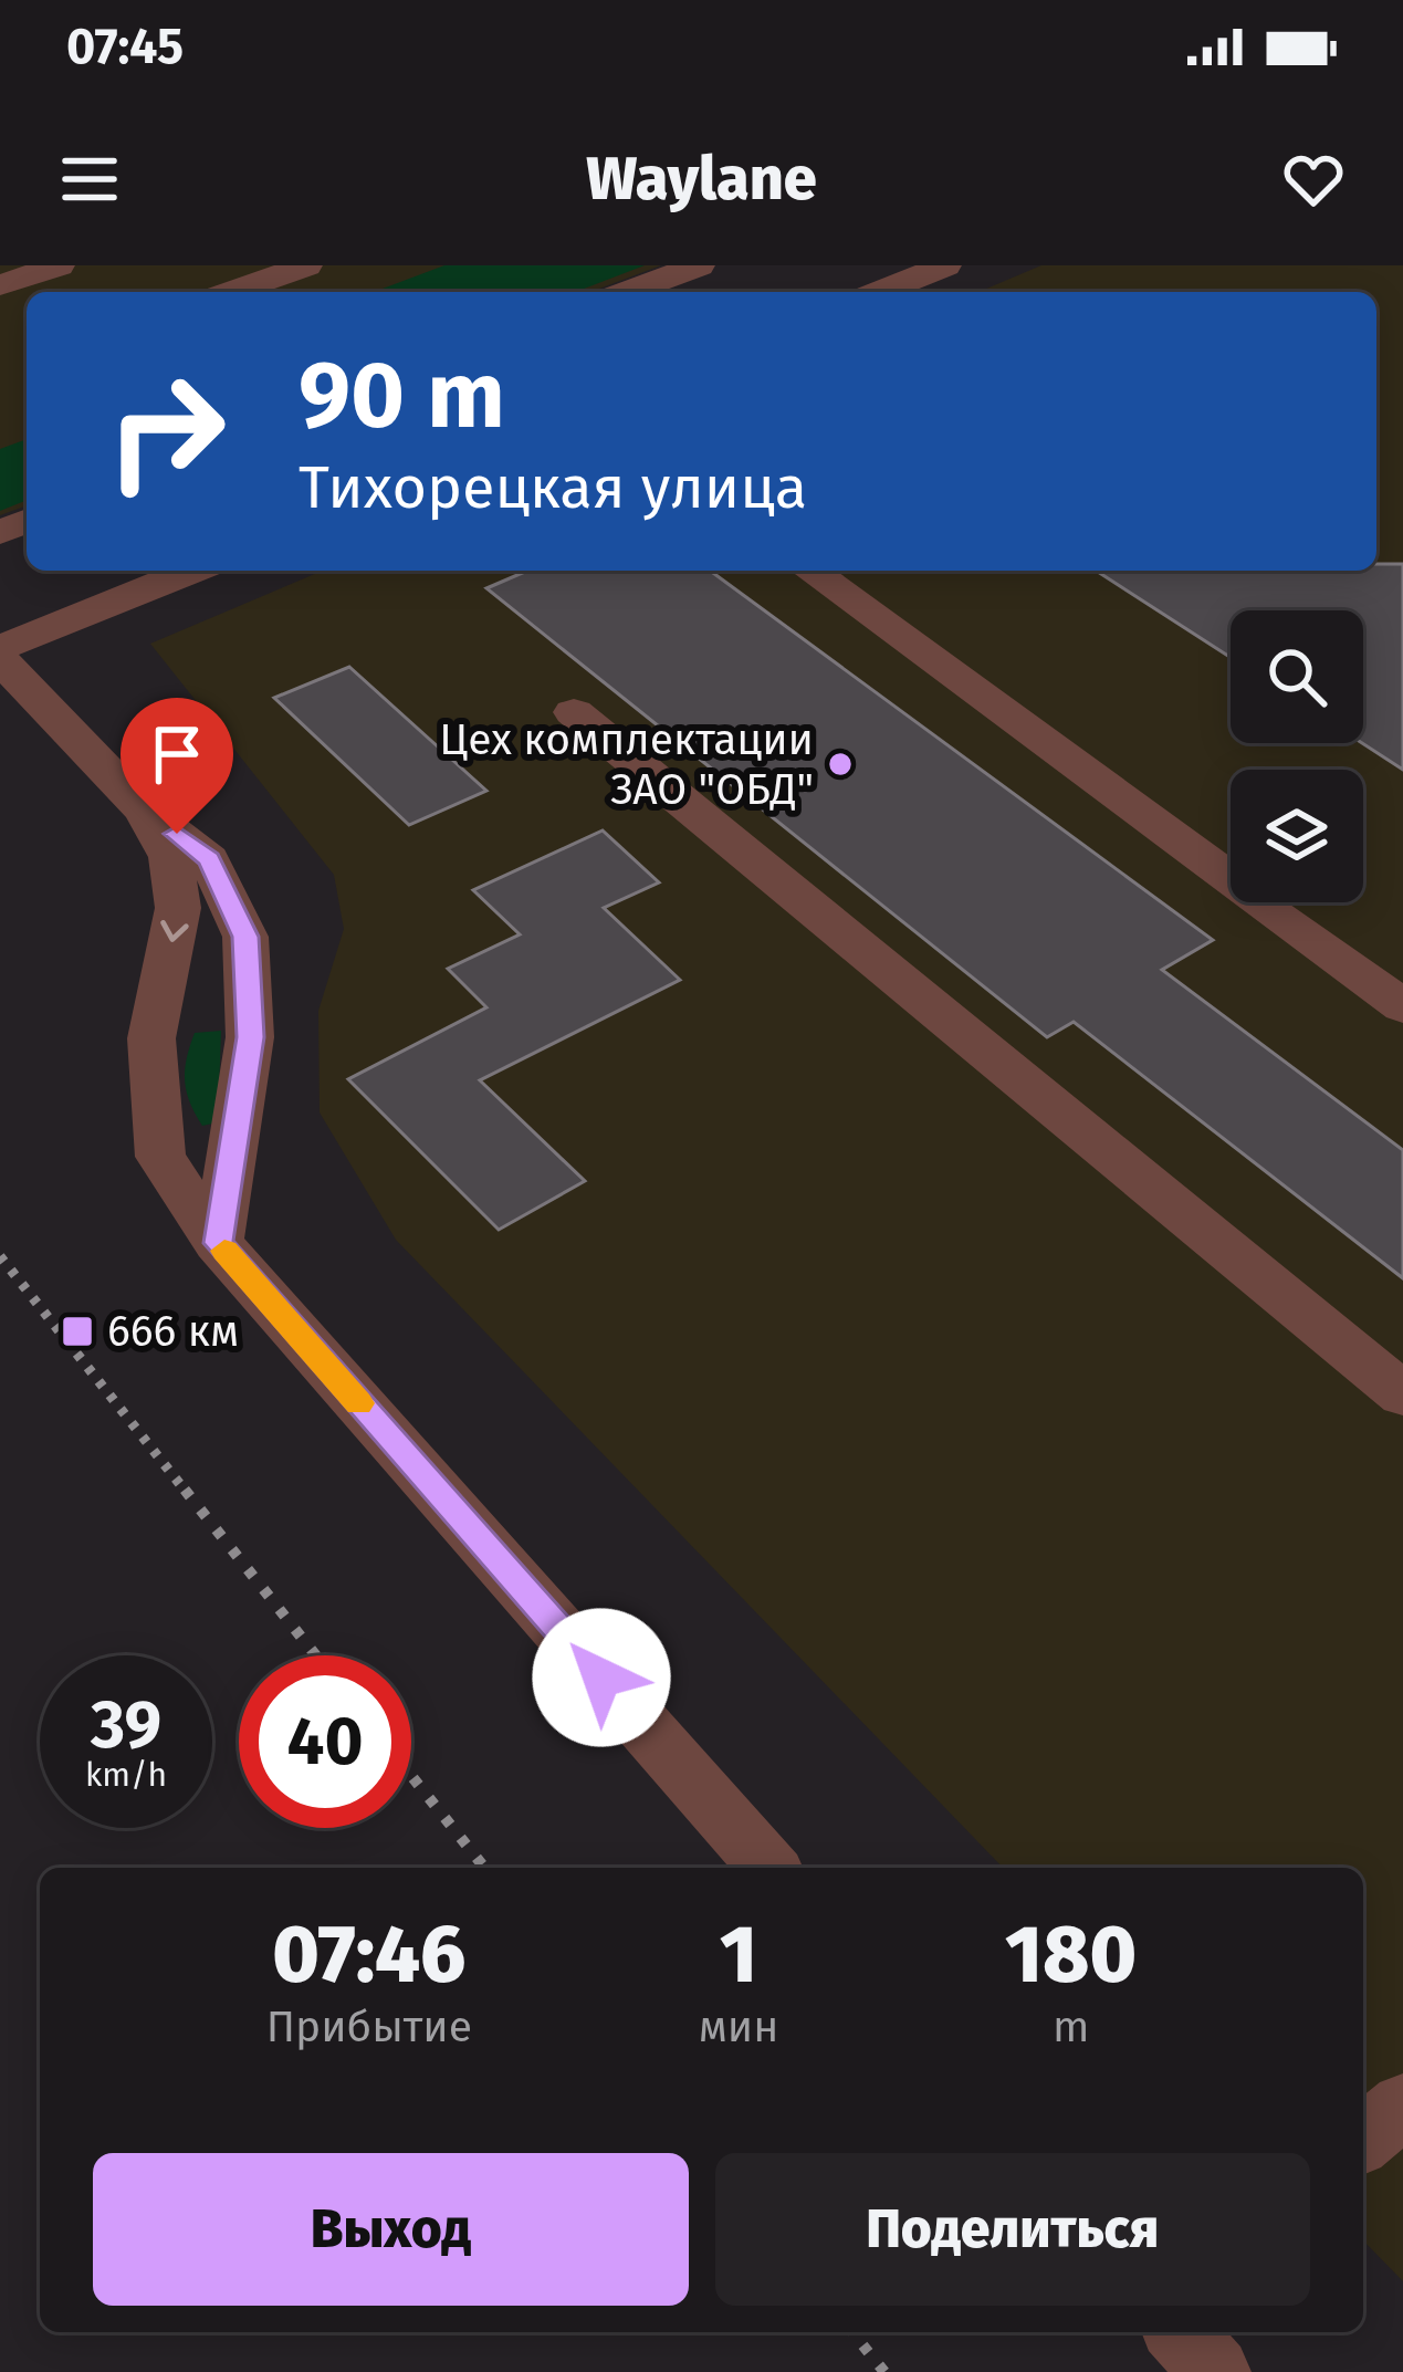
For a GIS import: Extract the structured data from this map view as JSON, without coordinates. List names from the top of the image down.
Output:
{
  "places": {
    "other": ["Цех комплектации ЗАО \"ОБД\""],
    "transit": ["666 км"]
  },
  "page": {
    "status": "07:45",
    "header": "Waylane",
    "turn": ["90 m", "Тихорецкая улица"],
    "speed": "39 km/h",
    "limit": "40",
    "eta": [
      "07:46",
      "Прибытие",
      "1",
      "мин",
      "180",
      "m"
    ],
    "buttons": ["Выход", "Поделиться"]
  }
}
